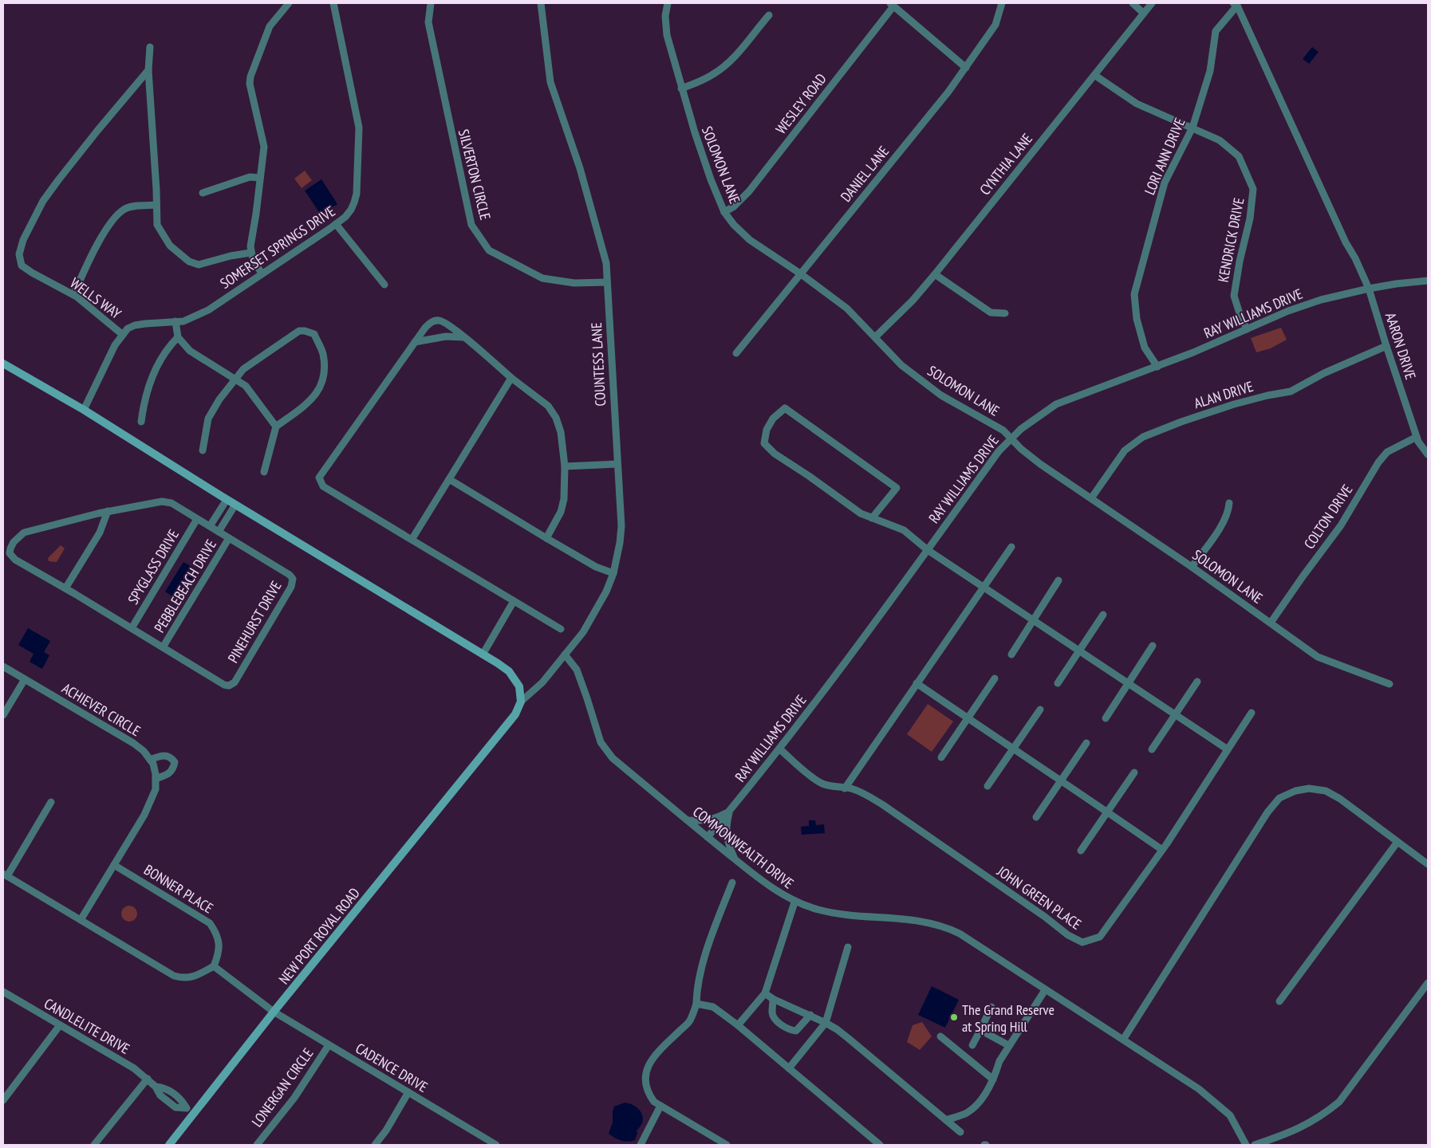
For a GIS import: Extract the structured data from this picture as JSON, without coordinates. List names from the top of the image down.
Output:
{
  "streets": {
    "main road": ["NEW PORT ROYAL ROAD"],
    "street": [
      "WESLEY ROAD",
      "LORI ANN DRIVE",
      "CYNTHIA LANE",
      "SOLOMON LANE",
      "DANIEL LANE",
      "SILVERTON CIRCLE",
      "KENDRICK DRIVE",
      "SOMERSET SPRINGS DRIVE",
      "WELLS WAY",
      "RAY WILLIAMS DRIVE",
      "AARON DRIVE",
      "COUNTESS LANE",
      "ALAN DRIVE",
      "COLTON DRIVE",
      "SPYGLASS DRIVE",
      "PEBBLEBEACH DRIVE",
      "PINEHURST DRIVE",
      "ACHIEVER CIRCLE",
      "COMMONWEALTH DRIVE",
      "BONNER PLACE",
      "JOHN GREEN PLACE",
      "CANDLELITE DRIVE",
      "CADENCE DRIVE",
      "LONERGAN CIRCLE"
    ]
  },
  "crossings": [
    ["WESLEY ROAD", "SOLOMON LANE"],
    ["LORI ANN DRIVE", "KENDRICK DRIVE"],
    ["LORI ANN DRIVE", "RAY WILLIAMS DRIVE"],
    ["LORI ANN DRIVE", "AARON DRIVE"],
    ["CYNTHIA LANE", "SOLOMON LANE"],
    ["CYNTHIA LANE", "KENDRICK DRIVE"],
    ["SOLOMON LANE", "DANIEL LANE"],
    ["SOLOMON LANE", "RAY WILLIAMS DRIVE"],
    ["SOLOMON LANE", "ALAN DRIVE"],
    ["SOLOMON LANE", "COLTON DRIVE"],
    ["SILVERTON CIRCLE", "COUNTESS LANE"],
    ["KENDRICK DRIVE", "RAY WILLIAMS DRIVE"],
    ["SOMERSET SPRINGS DRIVE", "WELLS WAY"],
    ["RAY WILLIAMS DRIVE", "AARON DRIVE"],
    ["RAY WILLIAMS DRIVE", "COMMONWEALTH DRIVE"],
    ["RAY WILLIAMS DRIVE", "JOHN GREEN PLACE"],
    ["AARON DRIVE", "ALAN DRIVE"],
    ["AARON DRIVE", "COLTON DRIVE"],
    ["COUNTESS LANE", "COMMONWEALTH DRIVE"],
    ["COUNTESS LANE", "NEW PORT ROYAL ROAD"],
    ["SPYGLASS DRIVE", "PINEHURST DRIVE"],
    ["PEBBLEBEACH DRIVE", "PINEHURST DRIVE"],
    ["ACHIEVER CIRCLE", "BONNER PLACE"],
    ["NEW PORT ROYAL ROAD", "CANDLELITE DRIVE"],
    ["NEW PORT ROYAL ROAD", "CADENCE DRIVE"],
    ["CADENCE DRIVE", "LONERGAN CIRCLE"]
  ],
  "places": ["The Grand Reserve at Spring Hill"]
}
